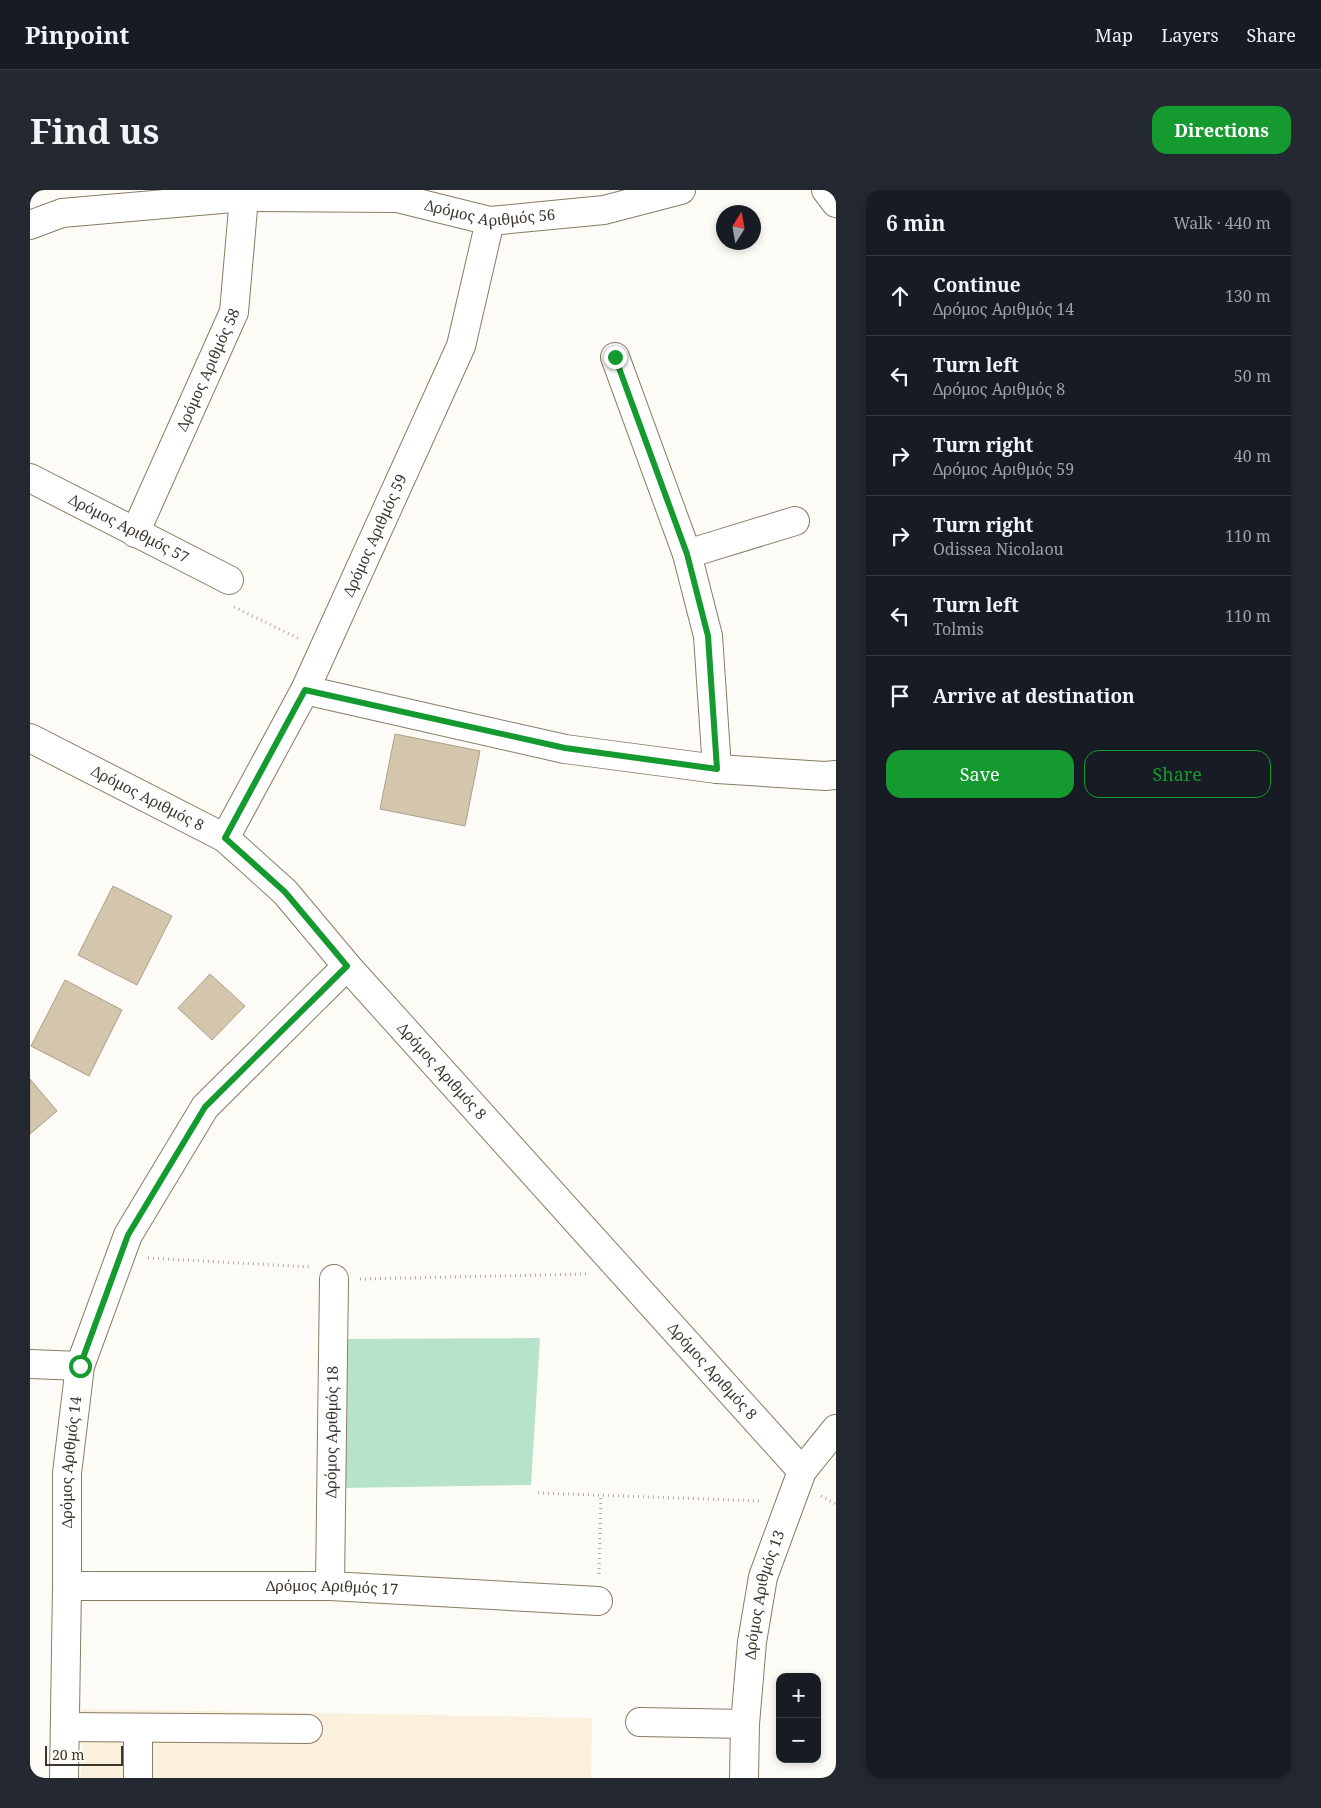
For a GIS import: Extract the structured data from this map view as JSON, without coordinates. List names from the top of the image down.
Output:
{
  "streets": {
    "street": [
      "Δρόμος Αριθμός 56",
      "Δρόμος Αριθμός 58",
      "Δρόμος Αριθμός 57",
      "Δρόμος Αριθμός 59",
      "Δρόμος Αριθμός 8",
      "Δρόμος Αριθμός 18",
      "Δρόμος Αριθμός 14",
      "Δρόμος Αριθμός 17",
      "Δρόμος Αριθμός 13"
    ]
  },
  "crossings": [
    ["Δρόμος Αριθμός 56", "Δρόμος Αριθμός 58"],
    ["Δρόμος Αριθμός 56", "Δρόμος Αριθμός 59"],
    ["Δρόμος Αριθμός 58", "Δρόμος Αριθμός 57"],
    ["Δρόμος Αριθμός 59", "Δρόμος Αριθμός 8"],
    ["Δρόμος Αριθμός 8", "Δρόμος Αριθμός 14"],
    ["Δρόμος Αριθμός 8", "Δρόμος Αριθμός 13"],
    ["Δρόμος Αριθμός 18", "Δρόμος Αριθμός 17"],
    ["Δρόμος Αριθμός 14", "Δρόμος Αριθμός 17"]
  ],
  "scale_bar": "20 m",
  "north": "top",
  "page": {
    "header": "Pinpoint",
    "nav": ["Map", "Layers", "Share"],
    "buttons": [
      "Directions",
      ["Save", "Share"]
    ],
    "title": "Find us",
    "heading": ["6 min", "Walk · 440 m"],
    "list": [
      ["Continue", "Δρόμος Αριθμός 14", "130 m"],
      ["Turn left", "Δρόμος Αριθμός 8", "50 m"],
      ["Turn right", "Δρόμος Αριθμός 59", "40 m"],
      ["Turn right", "Odissea Nicolaou", "110 m"],
      ["Turn left", "Tolmis", "110 m"],
      "Arrive at destination"
    ],
    "map_buttons": ["+", "−"],
    "scale": "20 m"
  }
}
